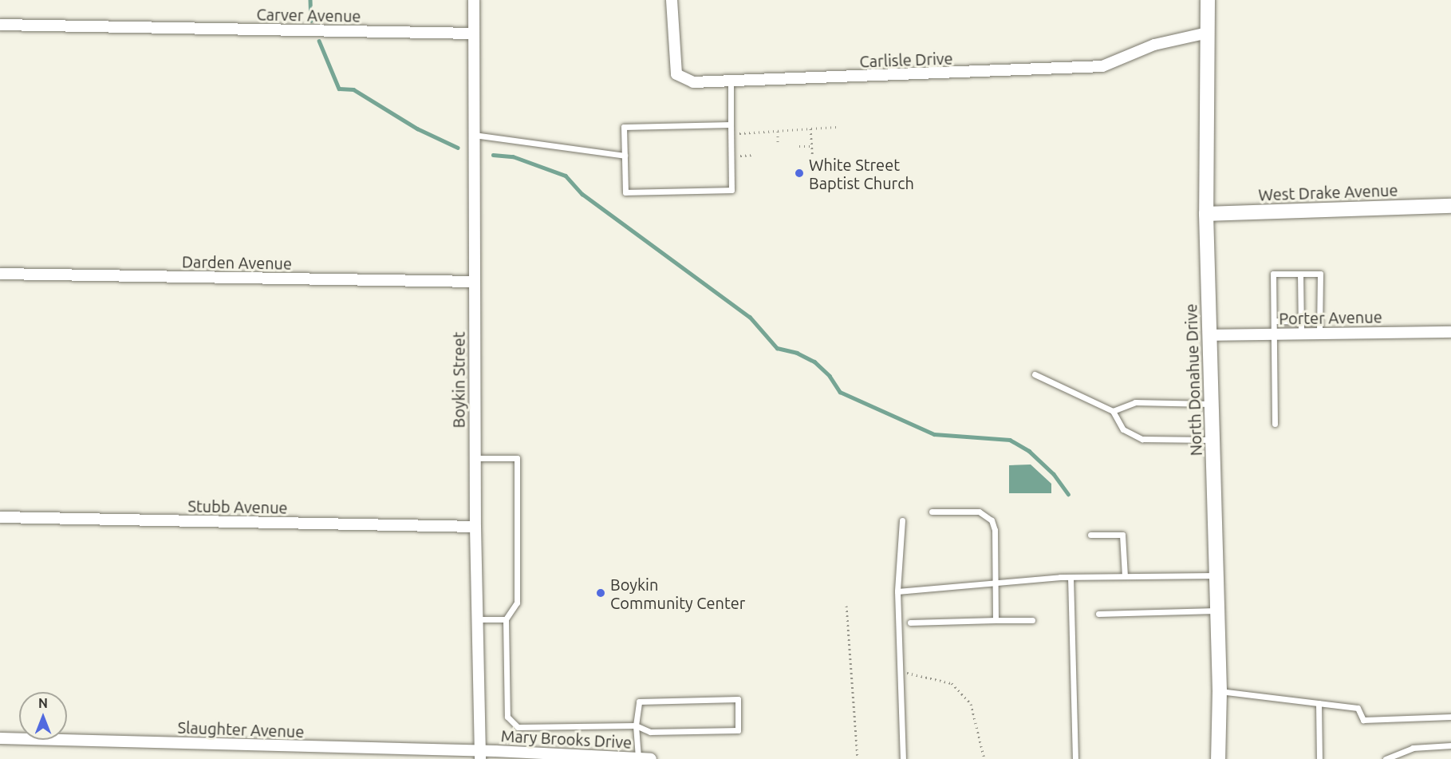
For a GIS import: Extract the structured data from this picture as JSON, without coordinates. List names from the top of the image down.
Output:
{
  "streets": {
    "street": [
      "Carver Avenue",
      "Carlisle Drive",
      "West Drake Avenue",
      "Darden Avenue",
      "Porter Avenue",
      "Boykin Street",
      "North Donahue Drive",
      "Stubb Avenue",
      "Slaughter Avenue",
      "Mary Brooks Drive"
    ]
  },
  "crossings": [
    ["Carver Avenue", "Boykin Street"],
    ["Carlisle Drive", "North Donahue Drive"],
    ["West Drake Avenue", "North Donahue Drive"],
    ["Darden Avenue", "Boykin Street"],
    ["Porter Avenue", "North Donahue Drive"],
    ["Boykin Street", "Stubb Avenue"],
    ["Boykin Street", "Slaughter Avenue"],
    ["Boykin Street", "Mary Brooks Drive"],
    ["Slaughter Avenue", "Mary Brooks Drive"]
  ],
  "places": ["White Street Baptist Church", "Boykin Community Center"],
  "north": "top"
}
